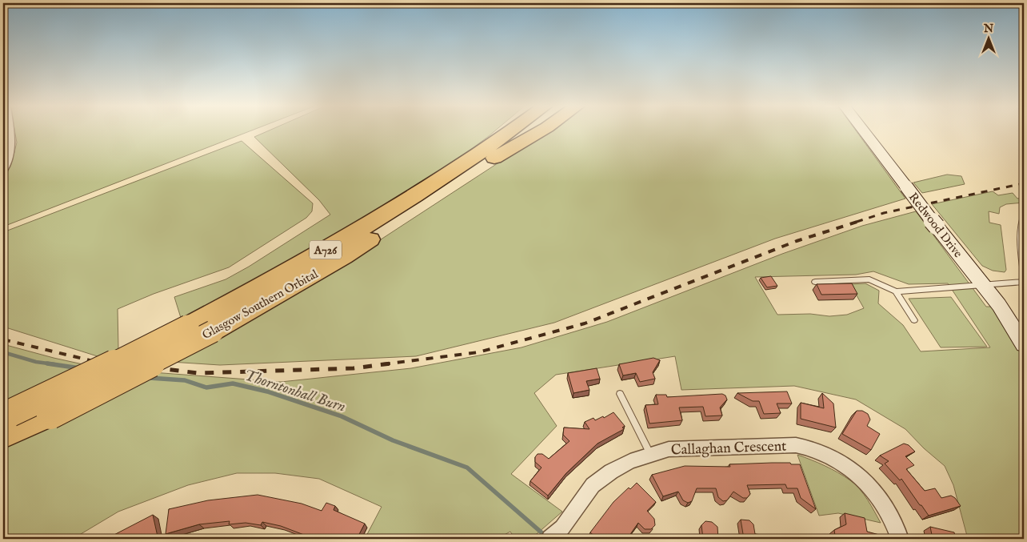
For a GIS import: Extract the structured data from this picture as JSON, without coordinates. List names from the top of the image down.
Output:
{
  "streets": {
    "highway": ["A726", "Glasgow Southern Orbital"],
    "street": ["Redwood Drive", "Callaghan Crescent"]
  },
  "crossings": [
    ["A726", "Glasgow Southern Orbital"]
  ],
  "water": ["Thorntonhall Burn"],
  "north": "top"
}
